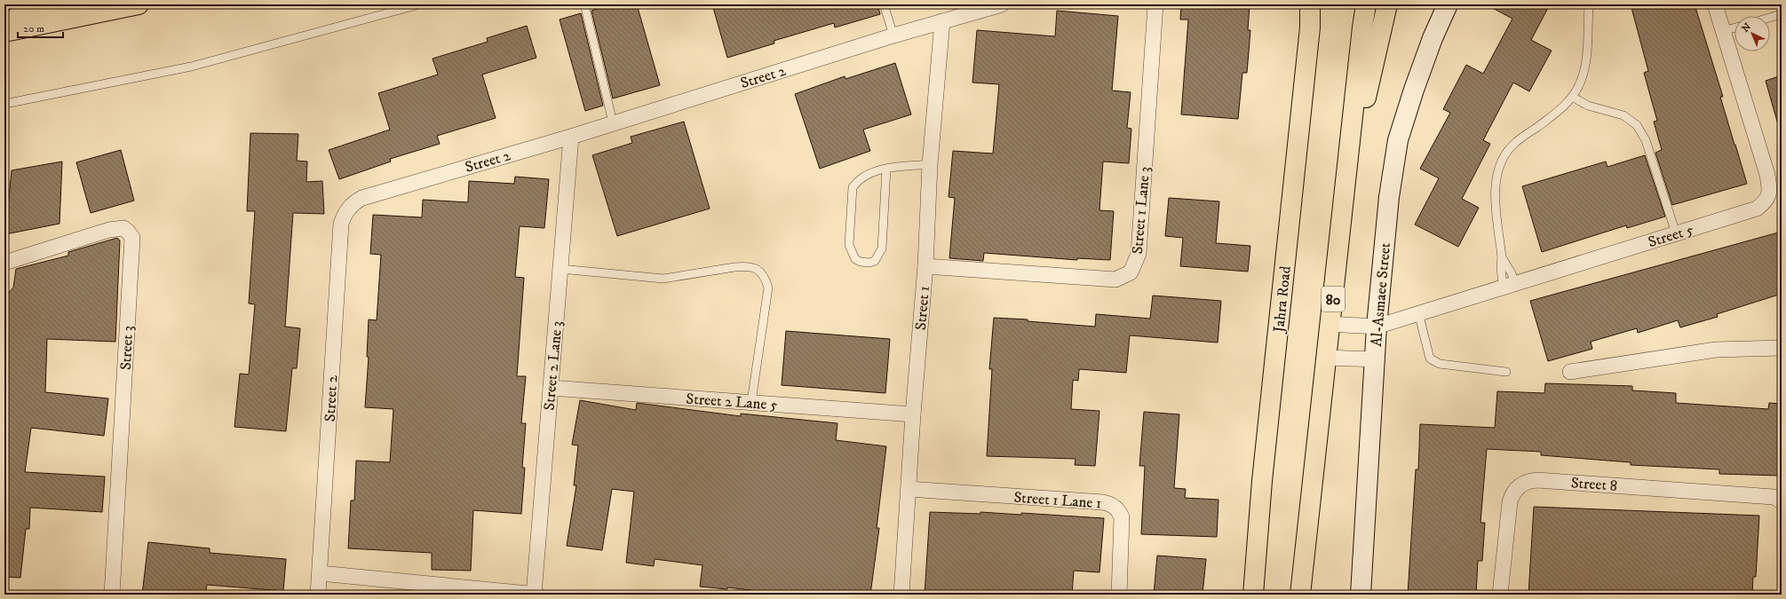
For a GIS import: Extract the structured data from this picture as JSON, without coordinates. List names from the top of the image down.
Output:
{
  "streets": {
    "highway": ["Jahra Road", "80"],
    "street": [
      "Street 2",
      "Street 1 Lane 3",
      "Street 5",
      "Al-Asmaee Street",
      "Street 1",
      "Street 3",
      "Street 2 Lane 3",
      "Street 2 Lane 5",
      "Street 8",
      "Street 1 Lane 1"
    ]
  },
  "crossings": [
    ["Street 2", "Street 1"],
    ["Street 2", "Street 2 Lane 3"],
    ["Street 1 Lane 3", "Street 1"],
    ["Street 5", "Al-Asmaee Street"],
    ["Street 1", "Street 2 Lane 5"],
    ["Street 1", "Street 1 Lane 1"],
    ["Street 2 Lane 3", "Street 2 Lane 5"]
  ],
  "scale_bar": "20 m",
  "north": "top left"
}
